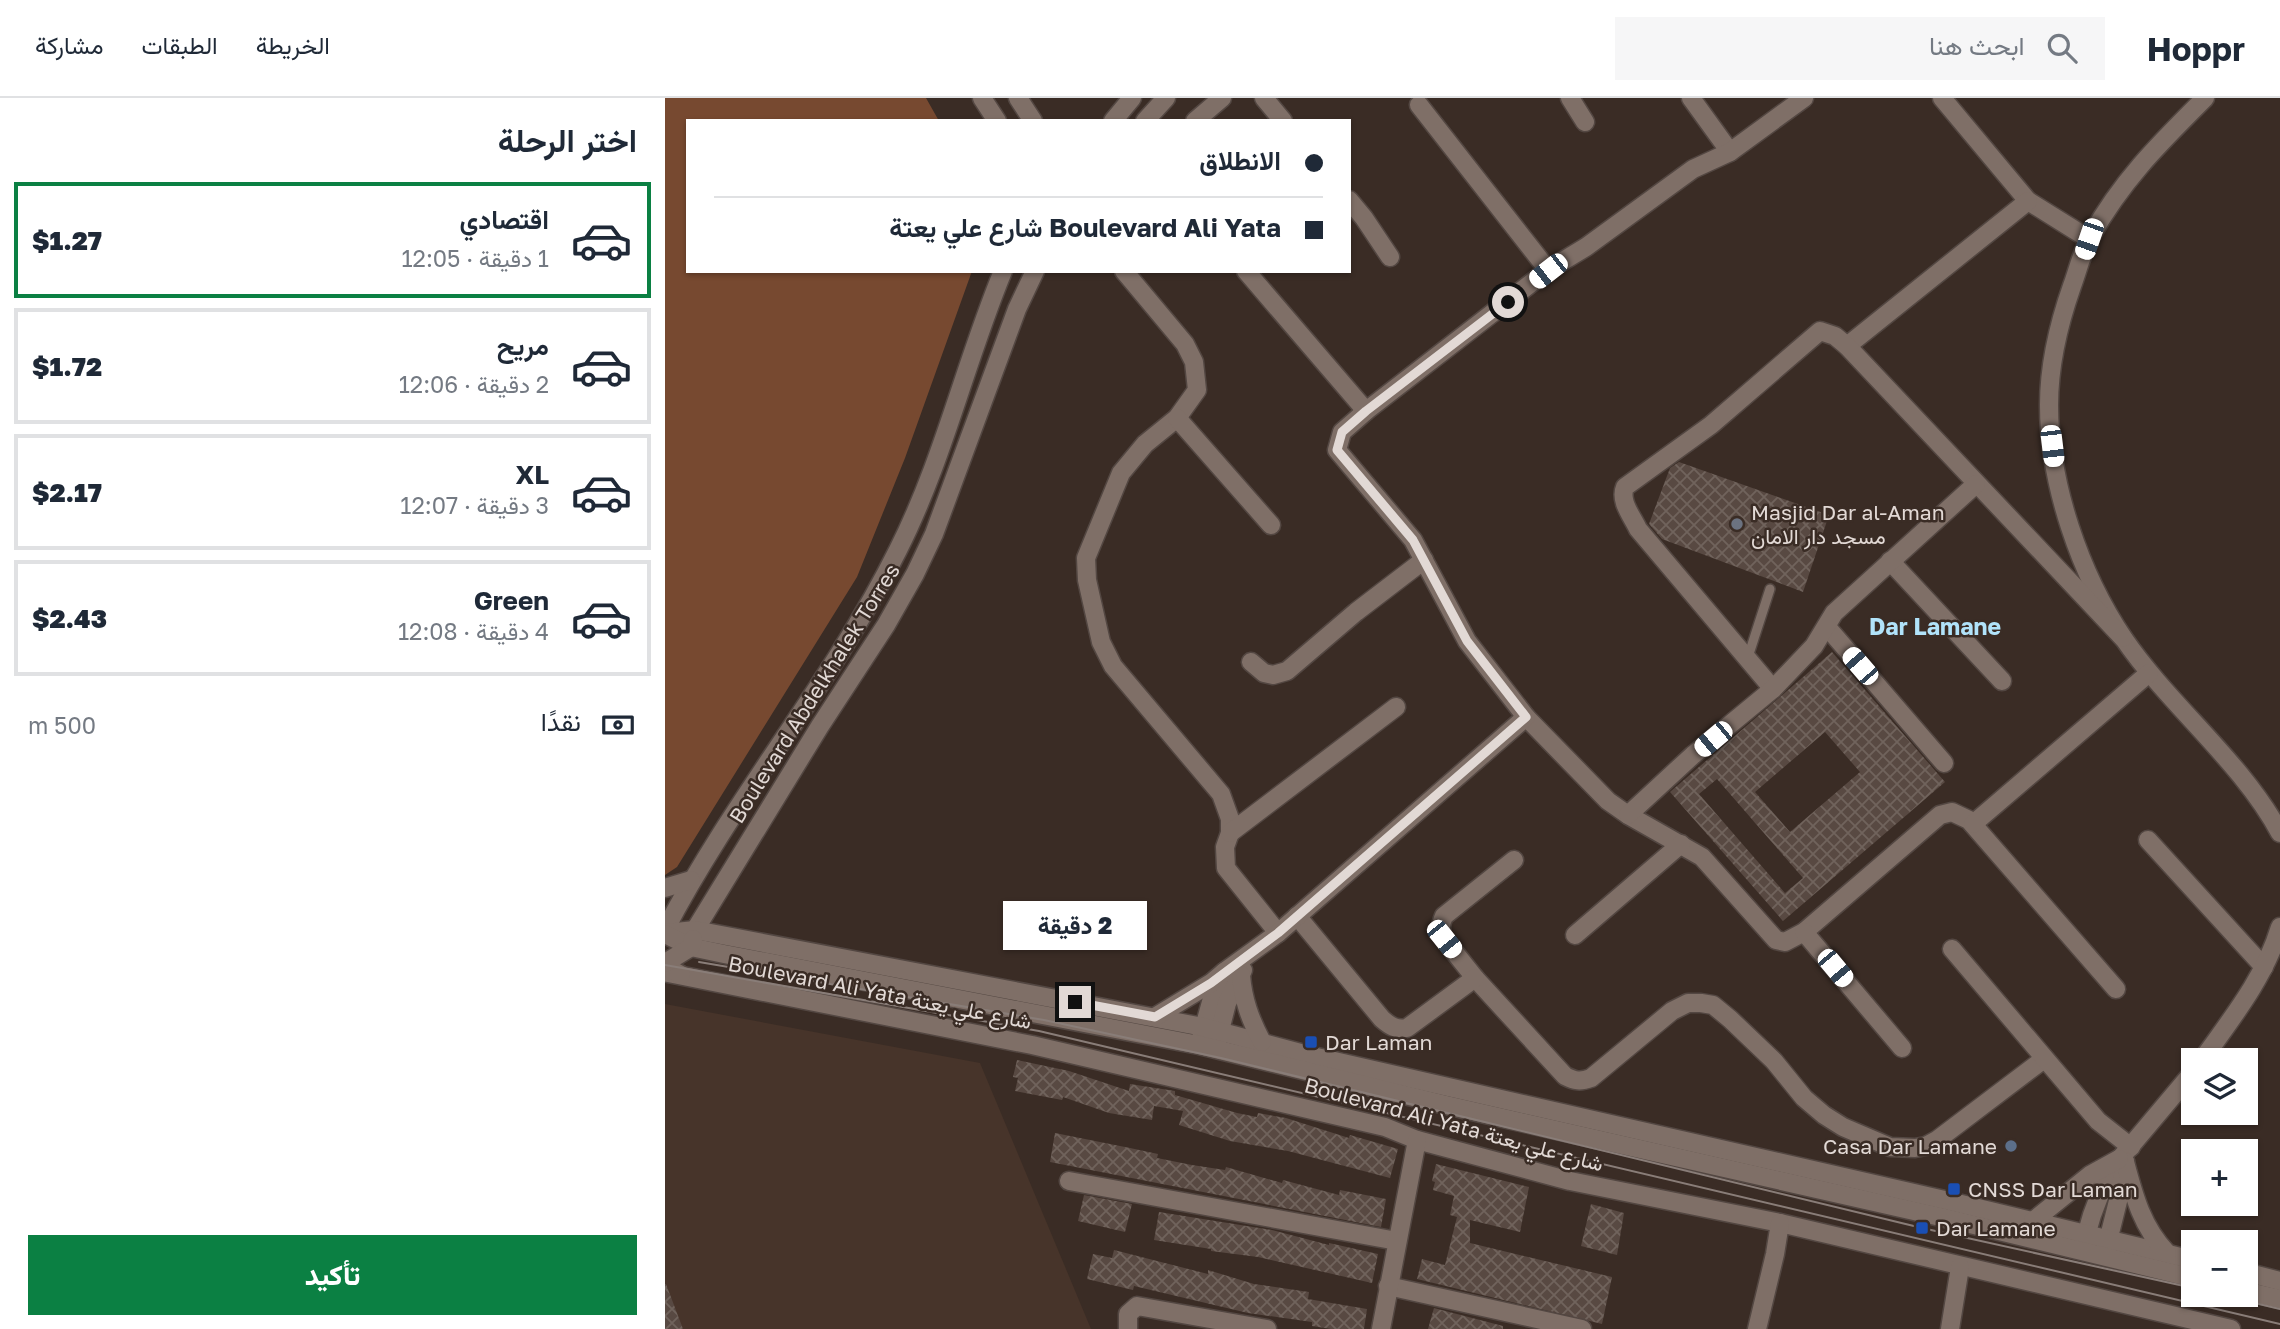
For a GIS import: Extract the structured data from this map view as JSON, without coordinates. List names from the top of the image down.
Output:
{
  "streets": {
    "street": ["Boulevard Abdelkhalek Torres", "Boulevard Ali Yata شارع علي يعتة"]
  },
  "crossings": [
    ["Boulevard Abdelkhalek Torres", "Boulevard Ali Yata شارع علي يعتة"]
  ],
  "districts": ["Dar Lamane"],
  "places": {
    "other": ["Masjid Dar al-Aman مسجد دار الامان", "Casa Dar Lamane"],
    "transit": ["Dar Laman", "CNSS Dar Laman", "Dar Lamane"]
  },
  "page": {
    "header": "Hoppr",
    "search": "ابحث هنا",
    "nav": ["الخريطة", "الطبقات", "مشاركة"],
    "heading": "اختر الرحلة",
    "banner": ["الانطلاق", "Boulevard Ali Yata شارع علي يعتة"],
    "list": [
      {
        "name": "اقتصادي",
        "note": "1 دقيقة · 12:05",
        "value": "$1.27"
      },
      {
        "name": "مريح",
        "note": "2 دقيقة · 12:06",
        "value": "$1.72"
      },
      {
        "name": "XL",
        "note": "3 دقيقة · 12:07",
        "value": "$2.17"
      },
      {
        "name": "Green",
        "note": "4 دقيقة · 12:08",
        "value": "$2.43"
      }
    ],
    "pay": ["نقدًا", "500 m"],
    "bubble": "2 دقيقة",
    "map_buttons": ["+", "−"],
    "buttons": "تأكيد"
  }
}
